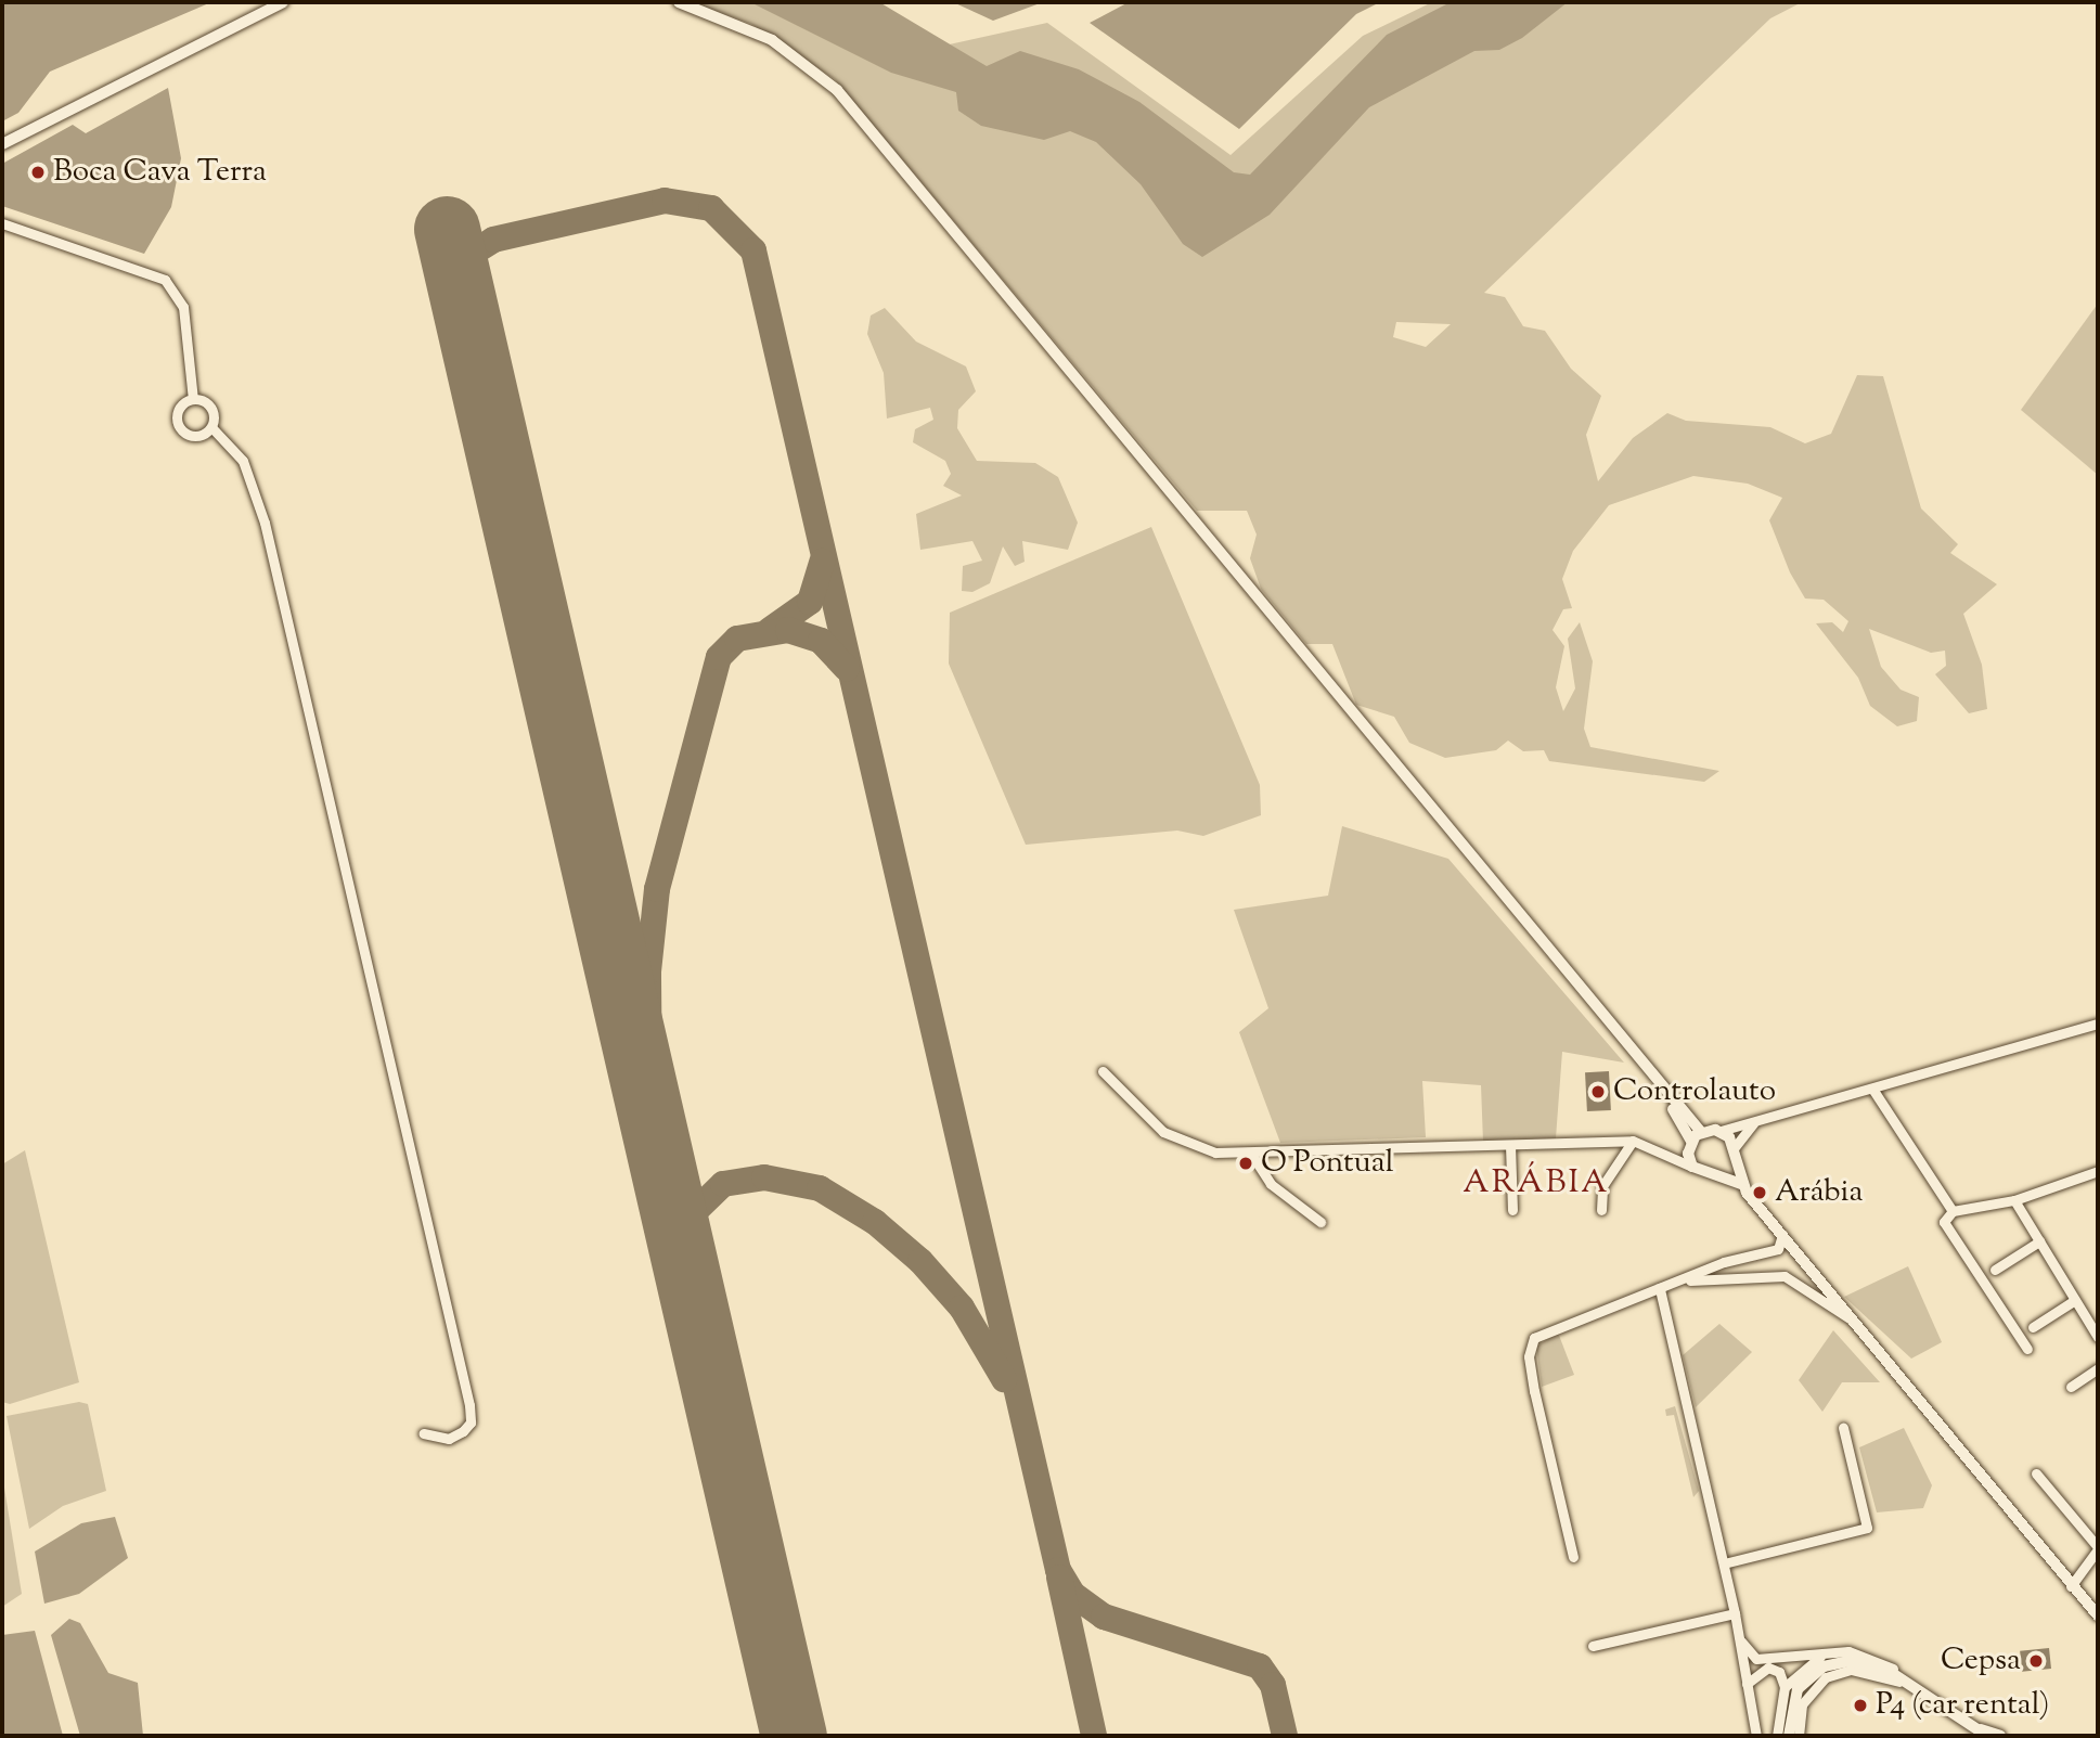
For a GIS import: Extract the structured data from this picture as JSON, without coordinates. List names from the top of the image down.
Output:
{
  "districts": ["ARÁBIA"],
  "places": [
    "Boca Cava Terra",
    "Controlauto",
    "O Pontual",
    "Arábia",
    "Cepsa",
    "P4 (car rental)"
  ]
}
